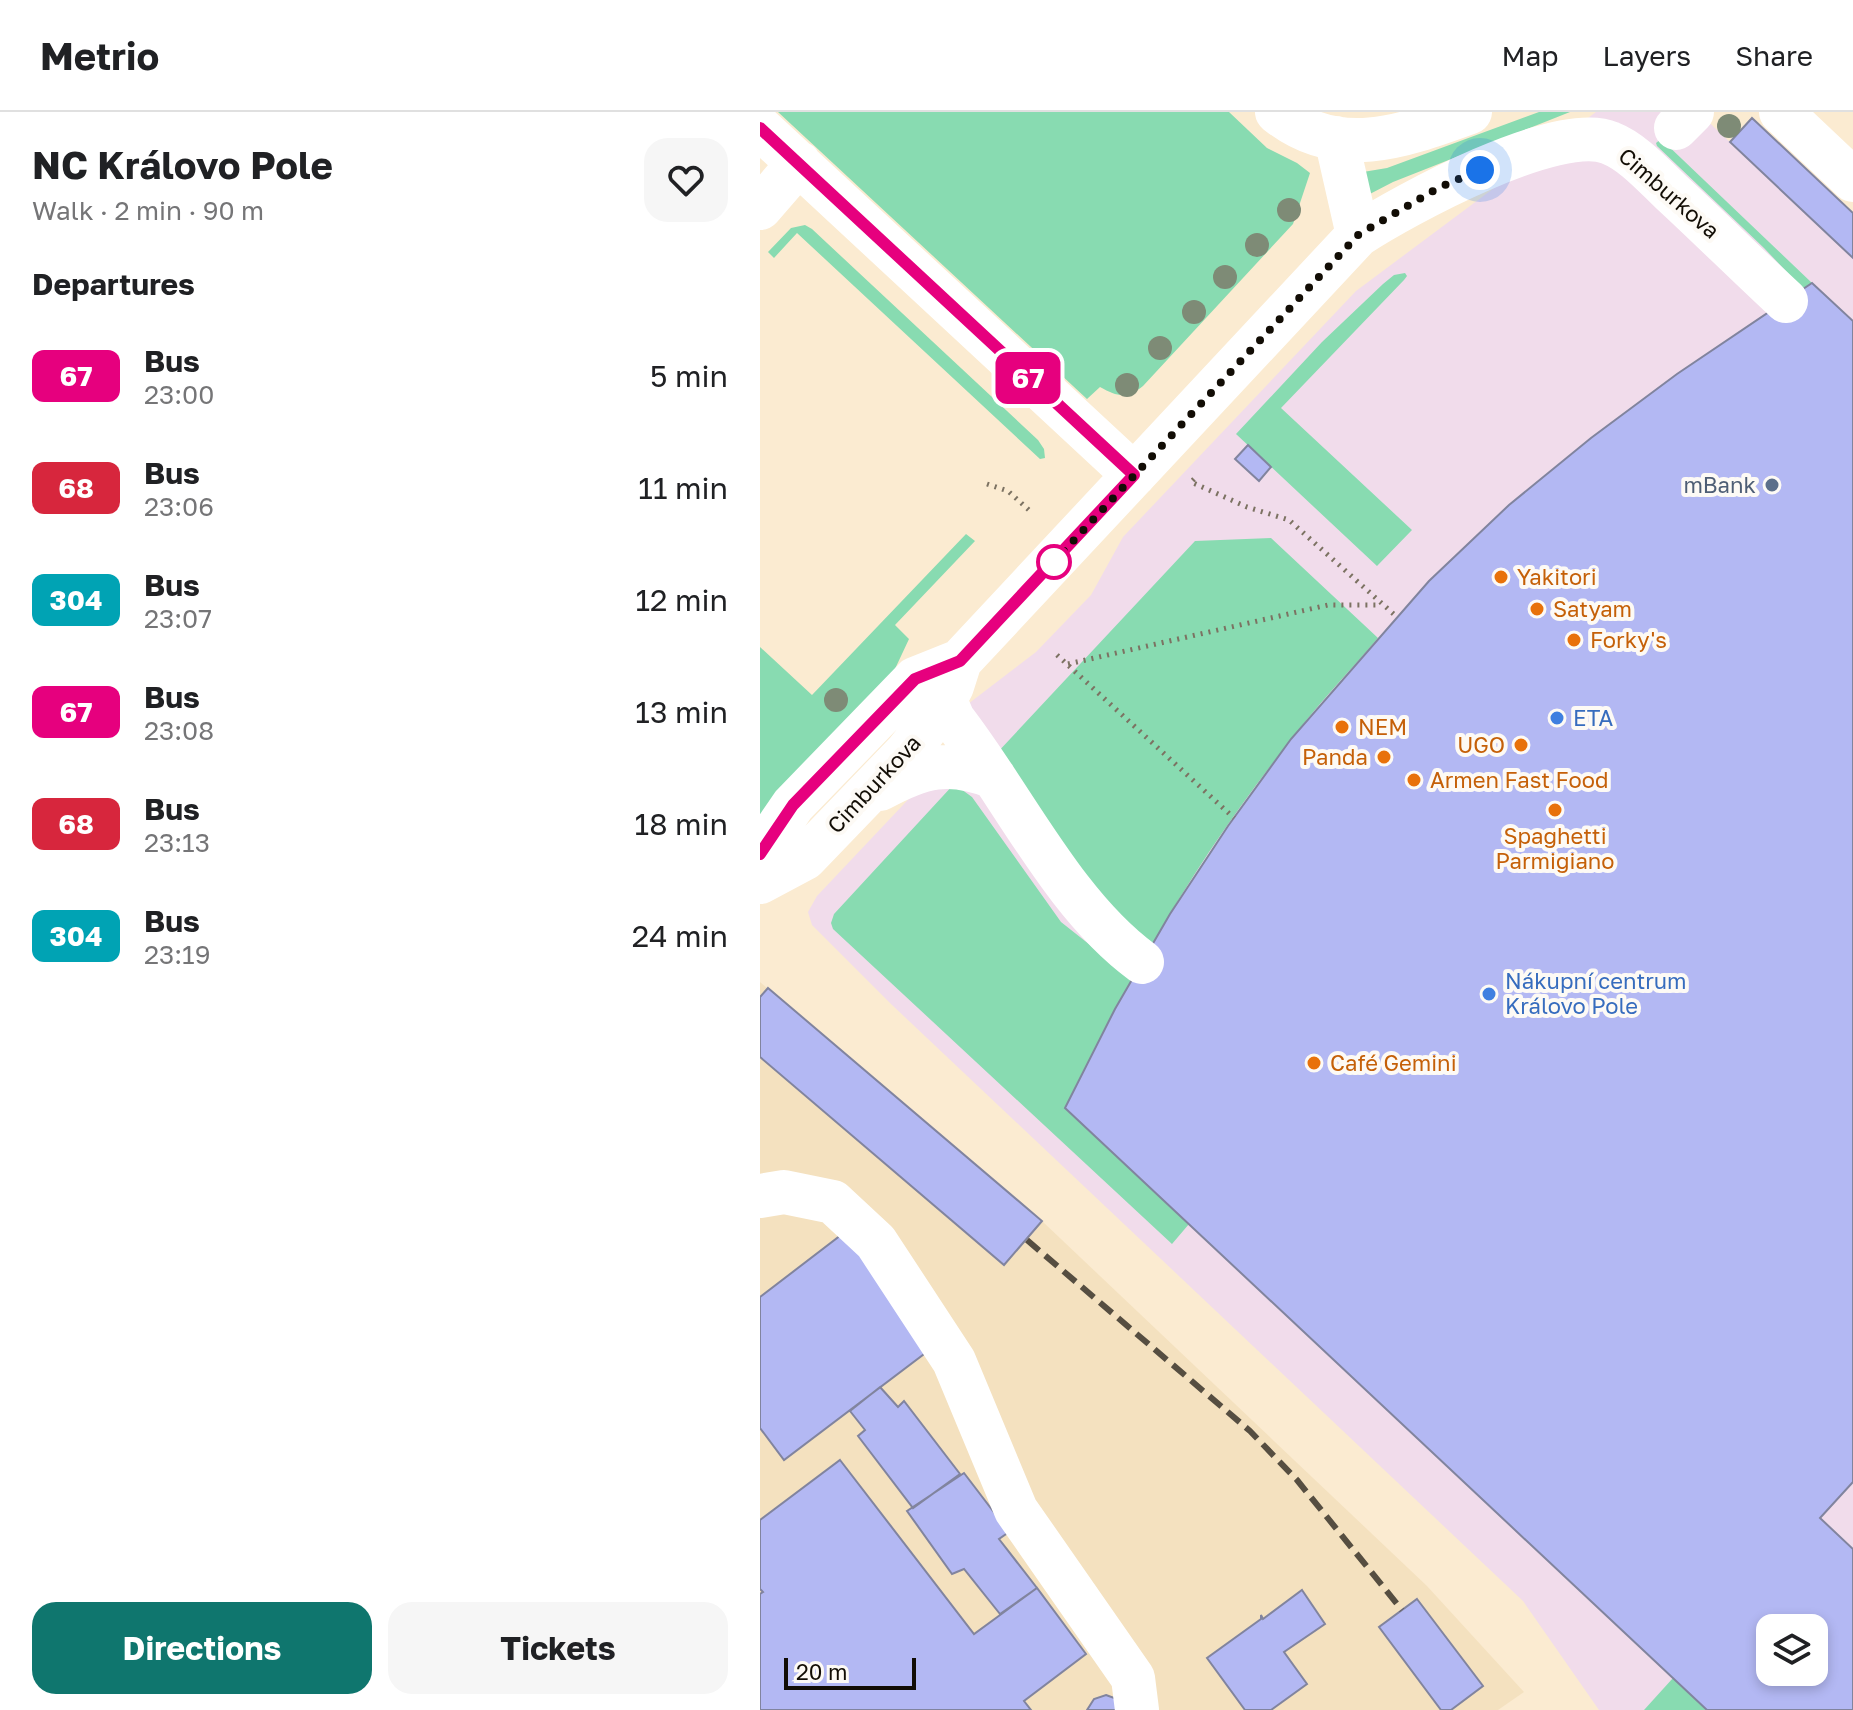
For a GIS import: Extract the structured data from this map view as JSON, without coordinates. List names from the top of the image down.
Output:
{
  "streets": {
    "street": ["Cimburkova"]
  },
  "places": [
    "mBank",
    "Yakitori",
    "Satyam",
    "Forky's",
    "ETA",
    "NEM",
    "UGO",
    "Panda",
    "Armen Fast Food",
    "Spaghetti Parmigiano",
    "Nákupní centrum Královo Pole",
    "Café Gemini"
  ],
  "lines": ["bus line 67"],
  "scale_bar": "20 m",
  "page": {
    "header": "Metrio",
    "nav": ["Map", "Layers", "Share"],
    "heading": [
      ["NC Královo Pole", "Walk · 2 min · 90 m"],
      "Departures"
    ],
    "on_map": "67",
    "list": [
      {
        "mark": "67",
        "name": "Bus",
        "note": "23:00",
        "value": "5 min"
      },
      {
        "mark": "68",
        "name": "Bus",
        "note": "23:06",
        "value": "11 min"
      },
      {
        "mark": "304",
        "name": "Bus",
        "note": "23:07",
        "value": "12 min"
      },
      {
        "mark": "67",
        "name": "Bus",
        "note": "23:08",
        "value": "13 min"
      },
      {
        "mark": "68",
        "name": "Bus",
        "note": "23:13",
        "value": "18 min"
      },
      {
        "mark": "304",
        "name": "Bus",
        "note": "23:19",
        "value": "24 min"
      }
    ],
    "buttons": ["Directions", "Tickets"],
    "scale": "20 m"
  }
}
